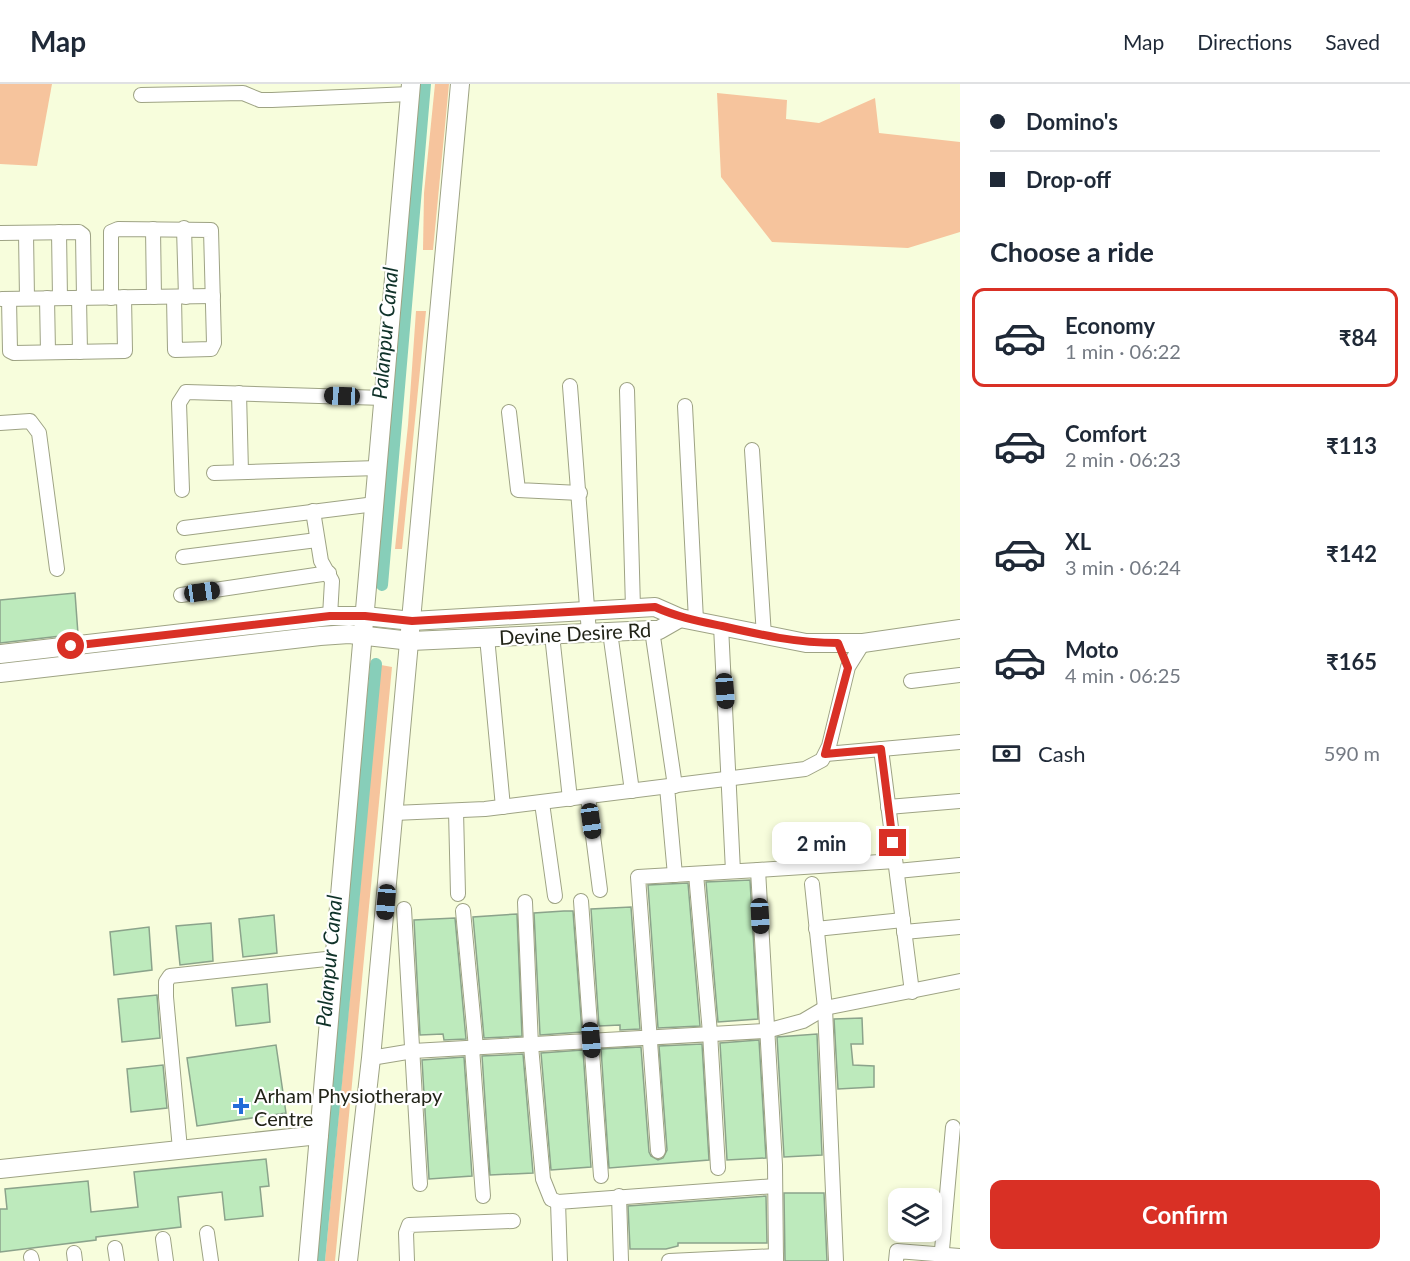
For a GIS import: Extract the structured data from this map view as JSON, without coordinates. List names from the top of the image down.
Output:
{
  "streets": {
    "street": ["Devine Desire Rd"]
  },
  "water": ["Palanpur Canal"],
  "places": {
    "health": ["Arham Physiotherapy Centre"]
  },
  "page": {
    "header": "Map",
    "nav": ["Map", "Directions", "Saved"],
    "banner": ["Domino's", "Drop-off"],
    "heading": "Choose a ride",
    "list": [
      {
        "name": "Economy",
        "note": "1 min · 06:22",
        "value": "₹84"
      },
      {
        "name": "Comfort",
        "note": "2 min · 06:23",
        "value": "₹113"
      },
      {
        "name": "XL",
        "note": "3 min · 06:24",
        "value": "₹142"
      },
      {
        "name": "Moto",
        "note": "4 min · 06:25",
        "value": "₹165"
      }
    ],
    "pay": ["Cash", "590 m"],
    "bubble": "2 min",
    "buttons": "Confirm"
  }
}
